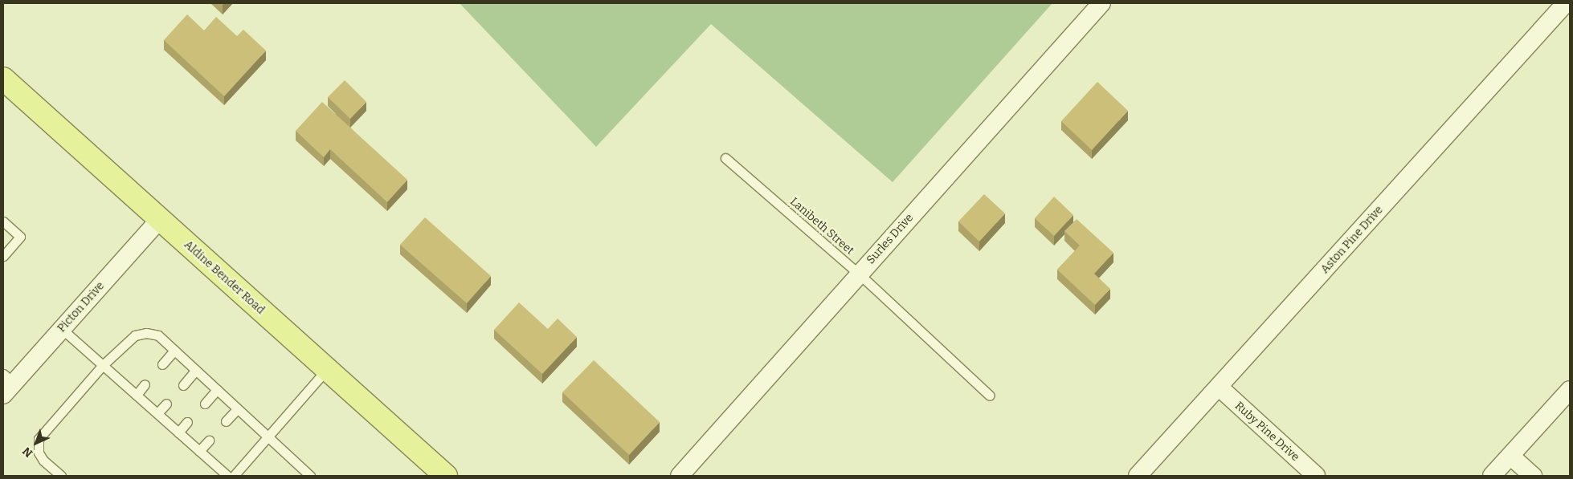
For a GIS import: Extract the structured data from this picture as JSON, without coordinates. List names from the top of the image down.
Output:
{
  "streets": {
    "main road": ["Aldine Bender Road"],
    "street": [
      "Surles Drive",
      "Aston Pine Drive",
      "Picton Drive",
      "Ruby Pine Drive"
    ],
    "lane": ["Lanibeth Street"]
  },
  "crossings": [
    ["Lanibeth Street", "Surles Drive"],
    ["Aston Pine Drive", "Ruby Pine Drive"],
    ["Aldine Bender Road", "Picton Drive"]
  ],
  "north": "bottom left"
}
